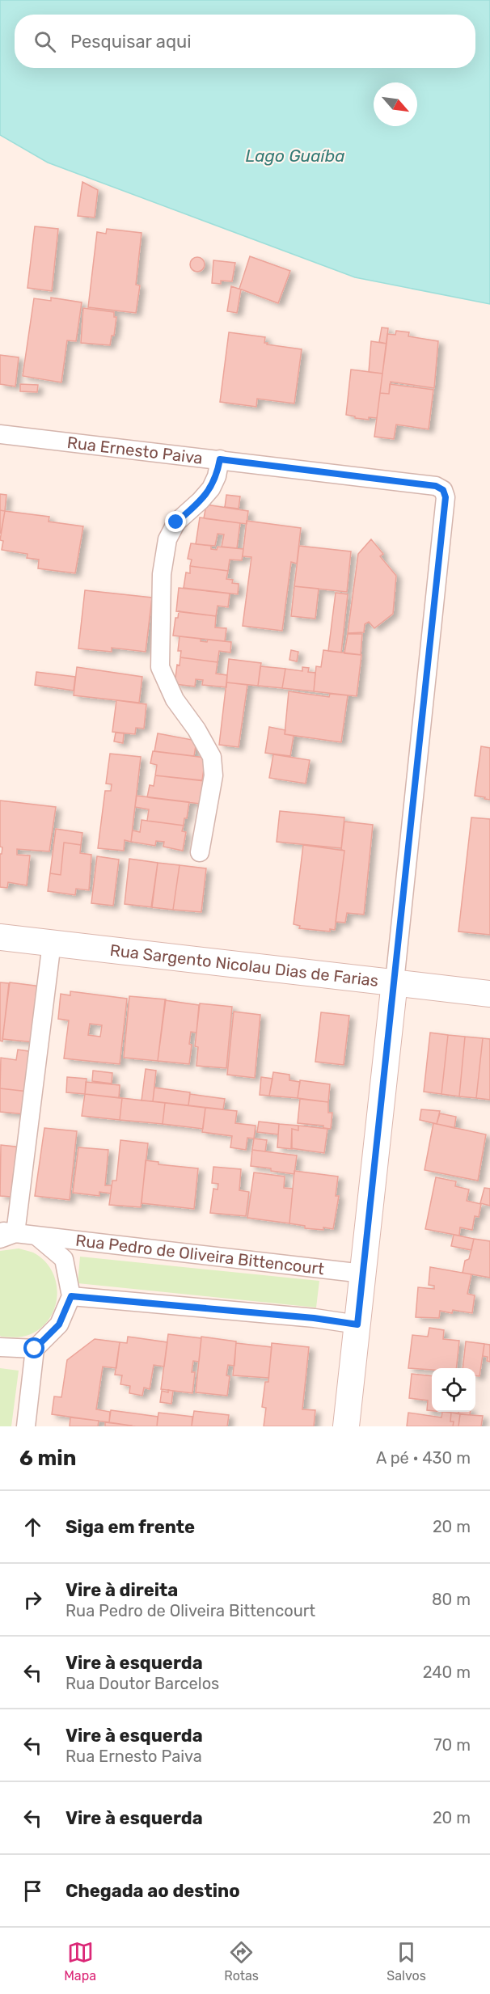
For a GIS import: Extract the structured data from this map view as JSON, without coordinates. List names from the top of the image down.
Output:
{
  "streets": {
    "main road": ["Rua Sargento Nicolau Dias de Farias"],
    "street": ["Rua Ernesto Paiva", "Rua Pedro de Oliveira Bittencourt"]
  },
  "crossings": [
    ["Rua Ernesto Paiva", "Rua Sargento Nicolau Dias de Farias"]
  ],
  "water": ["Lago Guaíba"],
  "north": "bottom right",
  "page": {
    "search": "Pesquisar aqui",
    "heading": ["6 min", "A pé · 430 m"],
    "list": [
      ["Siga em frente", "20 m"],
      ["Vire à direita", "Rua Pedro de Oliveira Bittencourt", "80 m"],
      ["Vire à esquerda", "Rua Doutor Barcelos", "240 m"],
      ["Vire à esquerda", "Rua Ernesto Paiva", "70 m"],
      ["Vire à esquerda", "20 m"],
      "Chegada ao destino"
    ],
    "nav": ["Mapa", "Rotas", "Salvos"]
  }
}
